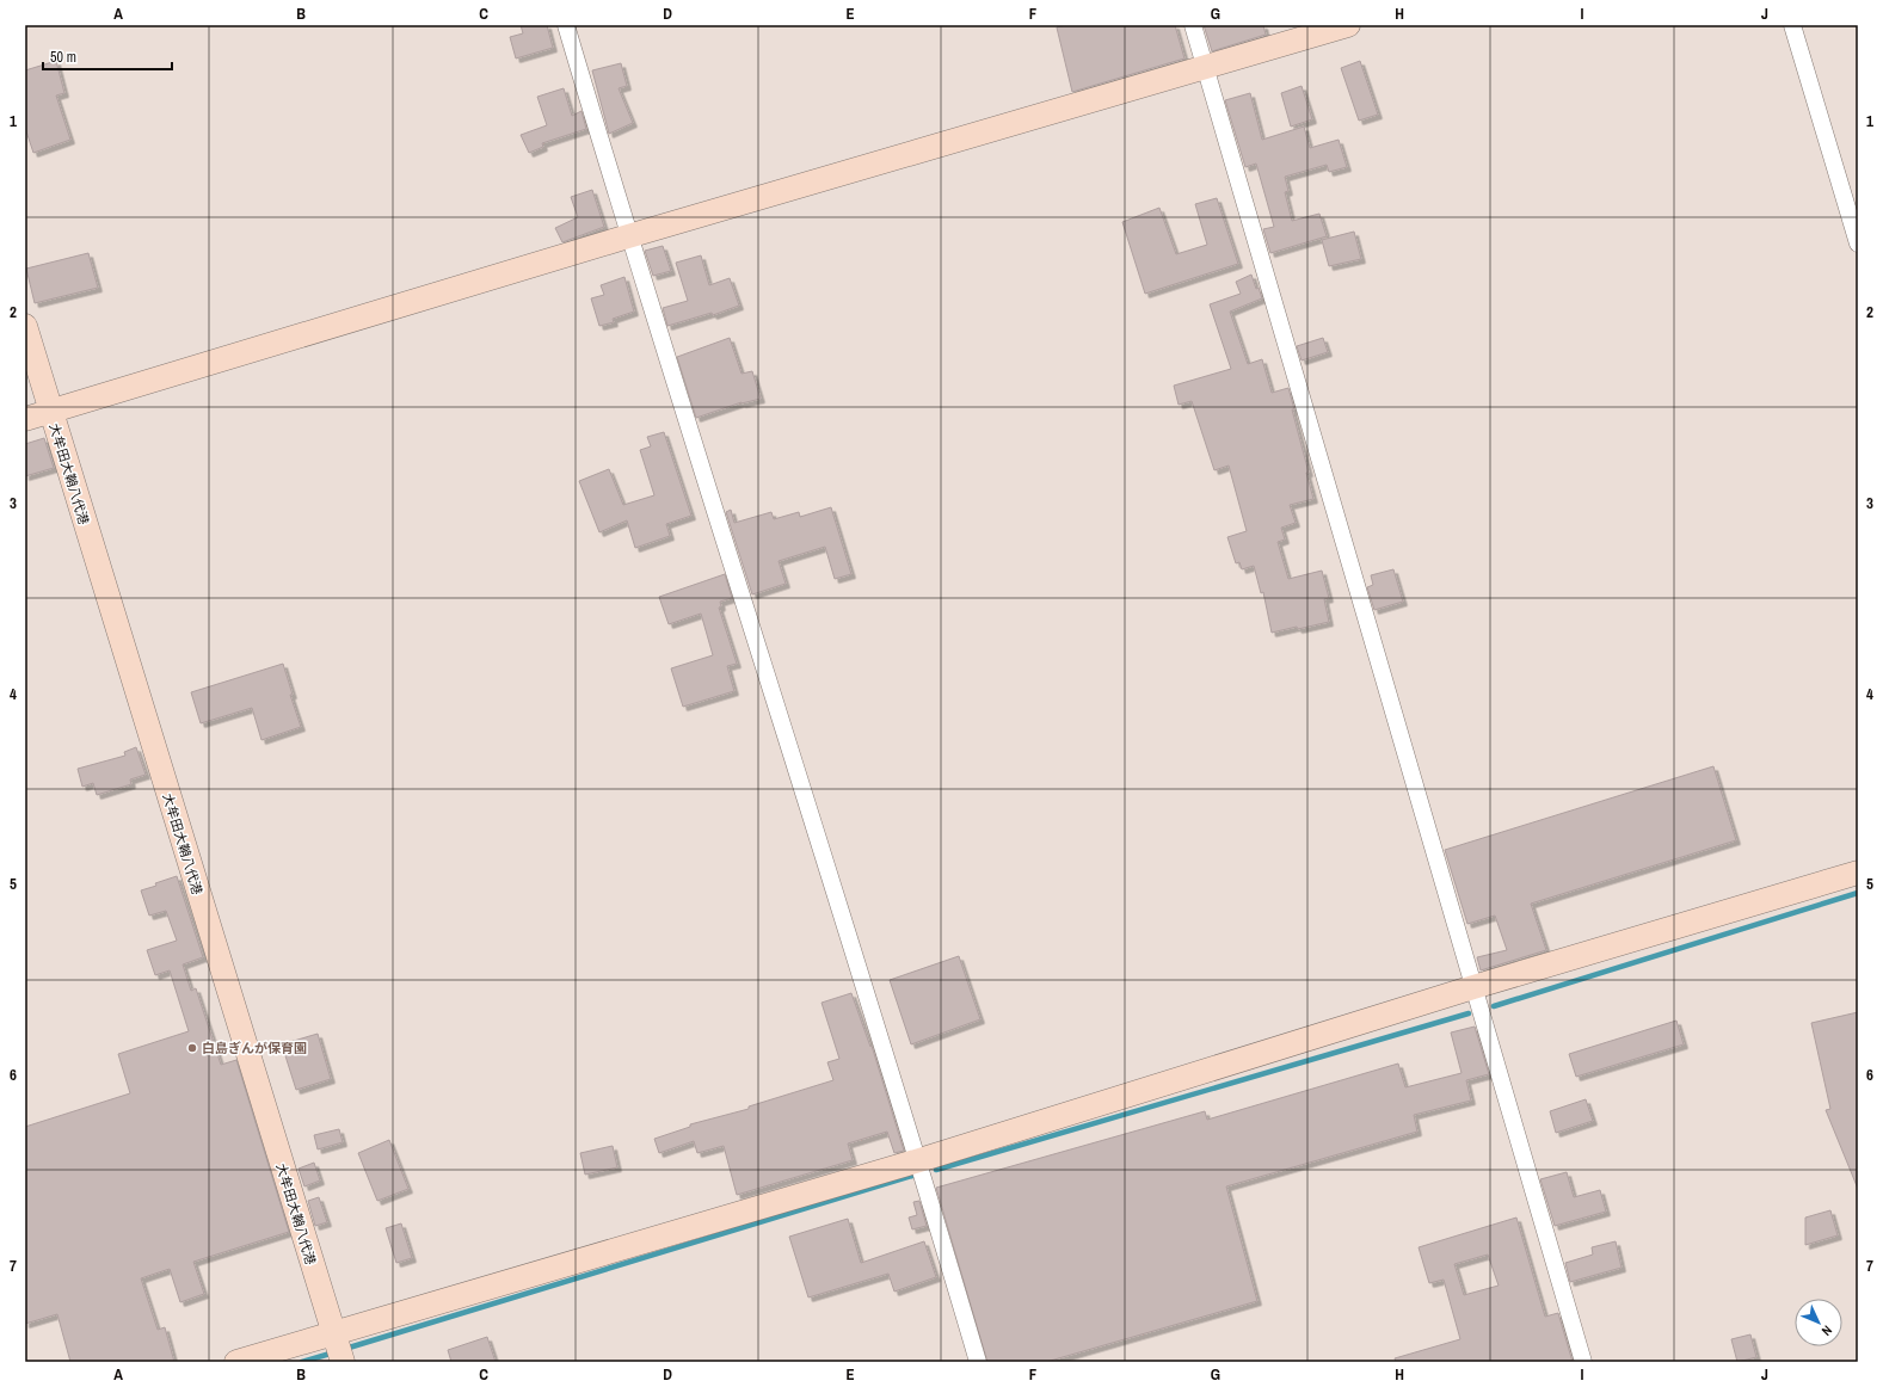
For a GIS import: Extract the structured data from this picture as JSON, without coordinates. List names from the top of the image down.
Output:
{
  "streets": {
    "street": ["大牟田大鞘八代港"]
  },
  "places": ["白島ぎんが保育園"],
  "scale_bar": "50 m",
  "north": "bottom right",
  "grid": {
    "columns": [
      "A",
      "B",
      "C",
      "D",
      "E",
      "F",
      "G",
      "H",
      "I",
      "J"
    ],
    "rows": [
      "1",
      "2",
      "3",
      "4",
      "5",
      "6",
      "7"
    ]
  }
}
